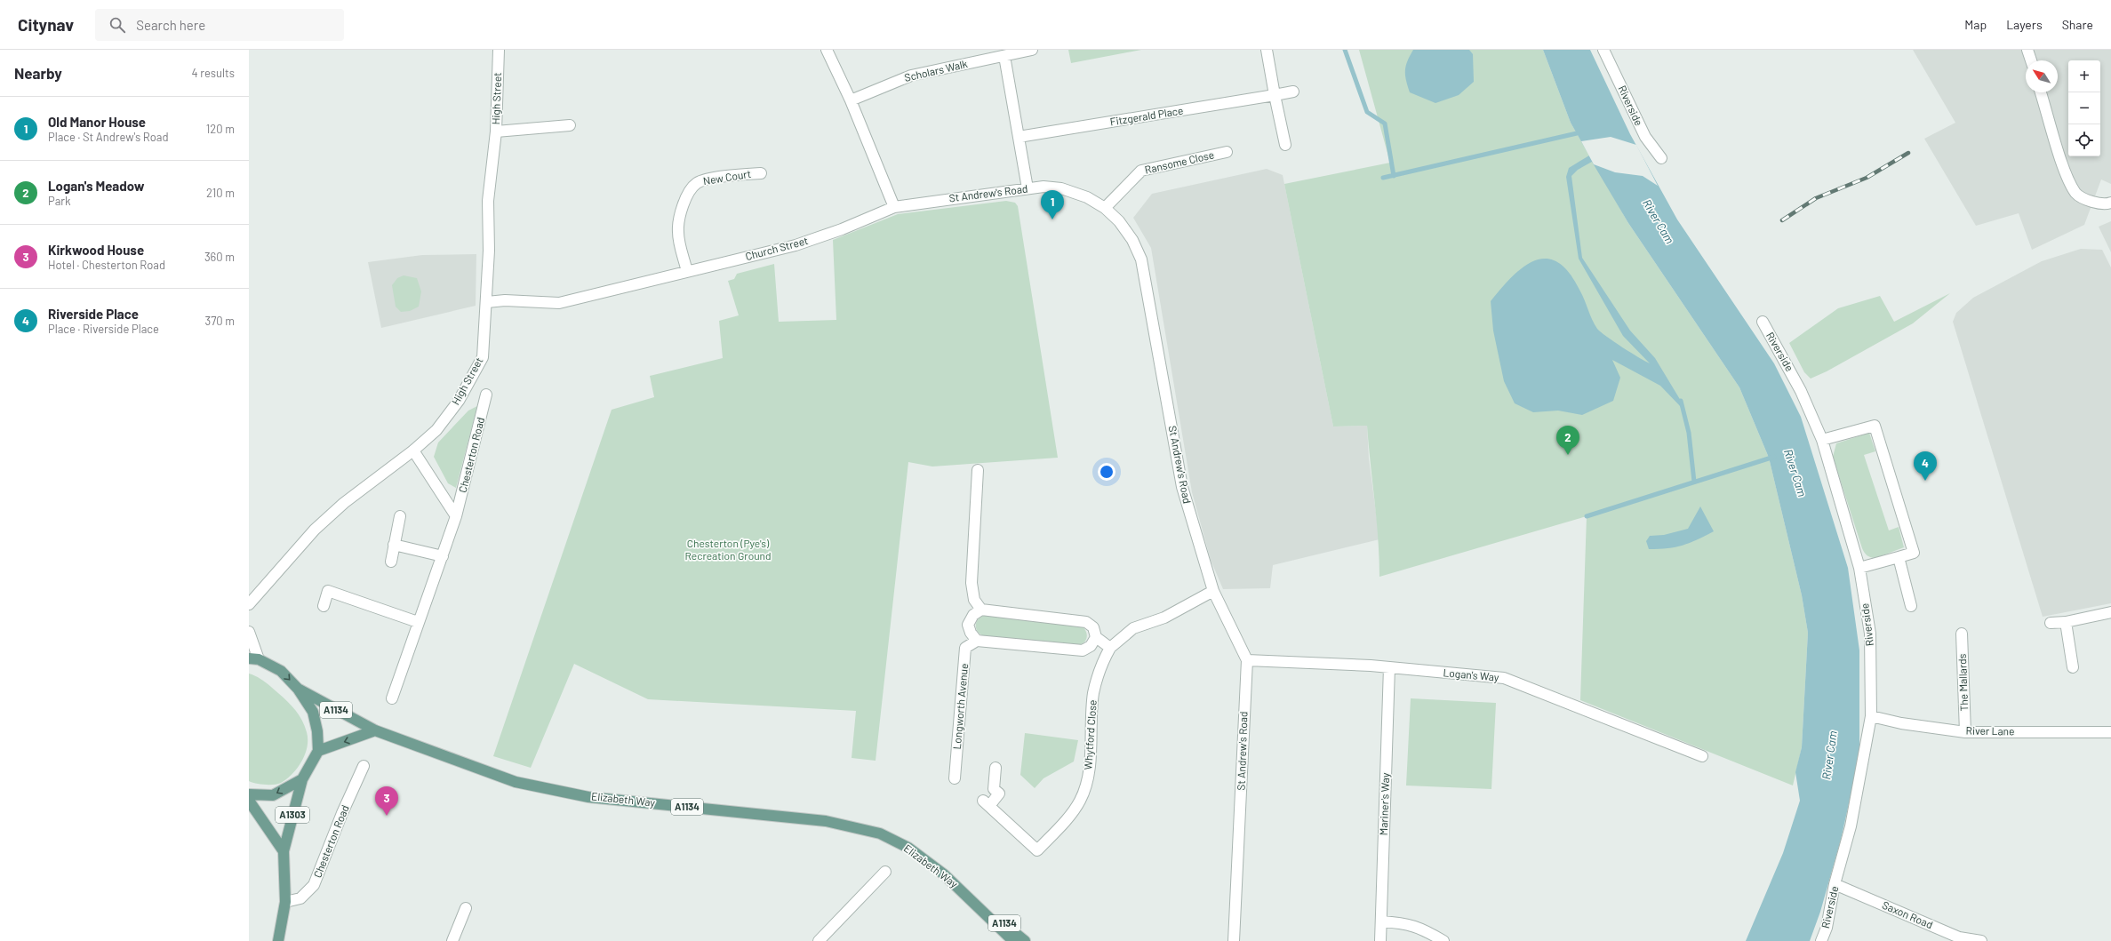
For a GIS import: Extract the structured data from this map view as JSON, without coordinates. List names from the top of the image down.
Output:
{
  "streets": {
    "main road": ["A1134", "Elizabeth Way", "A1303"],
    "street": [
      "Scholars Walk",
      "High Street",
      "Riverside",
      "Fitzgerald Place",
      "Ransome Close",
      "New Court",
      "St Andrew's Road",
      "Church Street",
      "Chesterton Road",
      "Logan's Way",
      "The Mallards",
      "Longworth Avenue",
      "River Lane",
      "Whytford Close",
      "Mariner's Way",
      "Saxon Road"
    ]
  },
  "crossings": [
    ["High Street", "Church Street"],
    ["High Street", "Chesterton Road"],
    ["Riverside", "River Lane"],
    ["Riverside", "Saxon Road"],
    ["Ransome Close", "St Andrew's Road"],
    ["New Court", "Church Street"],
    ["St Andrew's Road", "Church Street"],
    ["St Andrew's Road", "Logan's Way"],
    ["Chesterton Road", "A1303"],
    ["Logan's Way", "Mariner's Way"],
    ["The Mallards", "River Lane"]
  ],
  "water": ["River Cam"],
  "parks": ["Chesterton (Pye's) Recreation Ground"],
  "north": "top left",
  "page": {
    "header": "Citynav",
    "search": "Search here",
    "nav": ["Map", "Layers", "Share"],
    "heading": ["Nearby", "4 results"],
    "map_buttons": ["+", "−"],
    "list": [
      {
        "mark": "1",
        "name": "Old Manor House",
        "note": "Place · St Andrew's Road",
        "value": "120 m"
      },
      {
        "mark": "2",
        "name": "Logan's Meadow",
        "note": "Park",
        "value": "210 m"
      },
      {
        "mark": "3",
        "name": "Kirkwood House",
        "note": "Hotel · Chesterton Road",
        "value": "360 m"
      },
      {
        "mark": "4",
        "name": "Riverside Place",
        "note": "Place · Riverside Place",
        "value": "370 m"
      }
    ],
    "pins": [
      "1",
      "2",
      "4",
      "3"
    ]
  }
}
